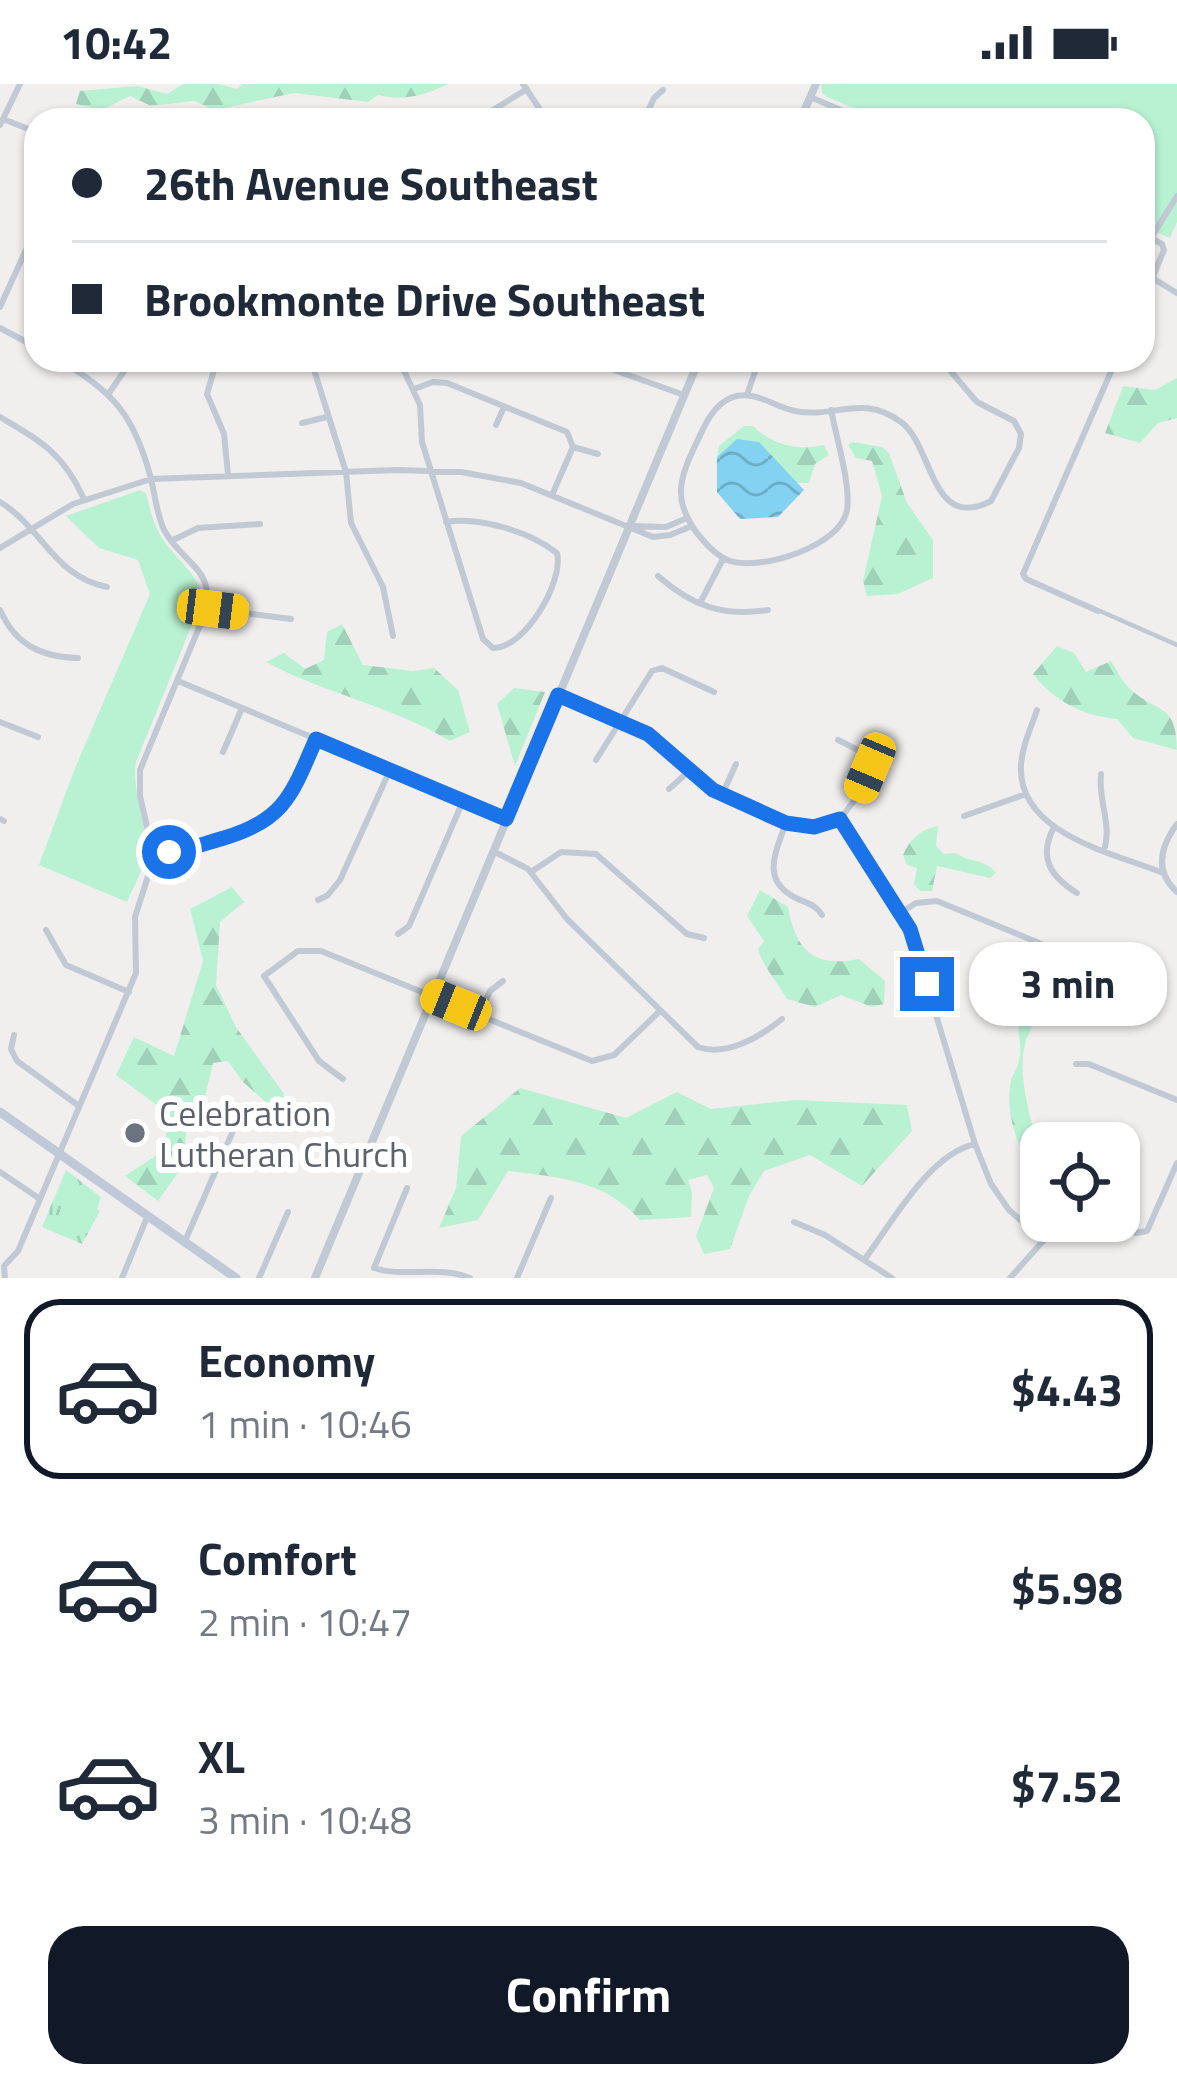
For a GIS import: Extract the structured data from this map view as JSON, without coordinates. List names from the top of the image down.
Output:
{
  "places": ["Celebration Lutheran Church"],
  "page": {
    "status": "10:42",
    "banner": ["26th Avenue Southeast", "Brookmonte Drive Southeast"],
    "bubble": "3 min",
    "list": [
      {
        "name": "Economy",
        "note": "1 min · 10:46",
        "value": "$4.43"
      },
      {
        "name": "Comfort",
        "note": "2 min · 10:47",
        "value": "$5.98"
      },
      {
        "name": "XL",
        "note": "3 min · 10:48",
        "value": "$7.52"
      }
    ],
    "buttons": "Confirm"
  }
}
